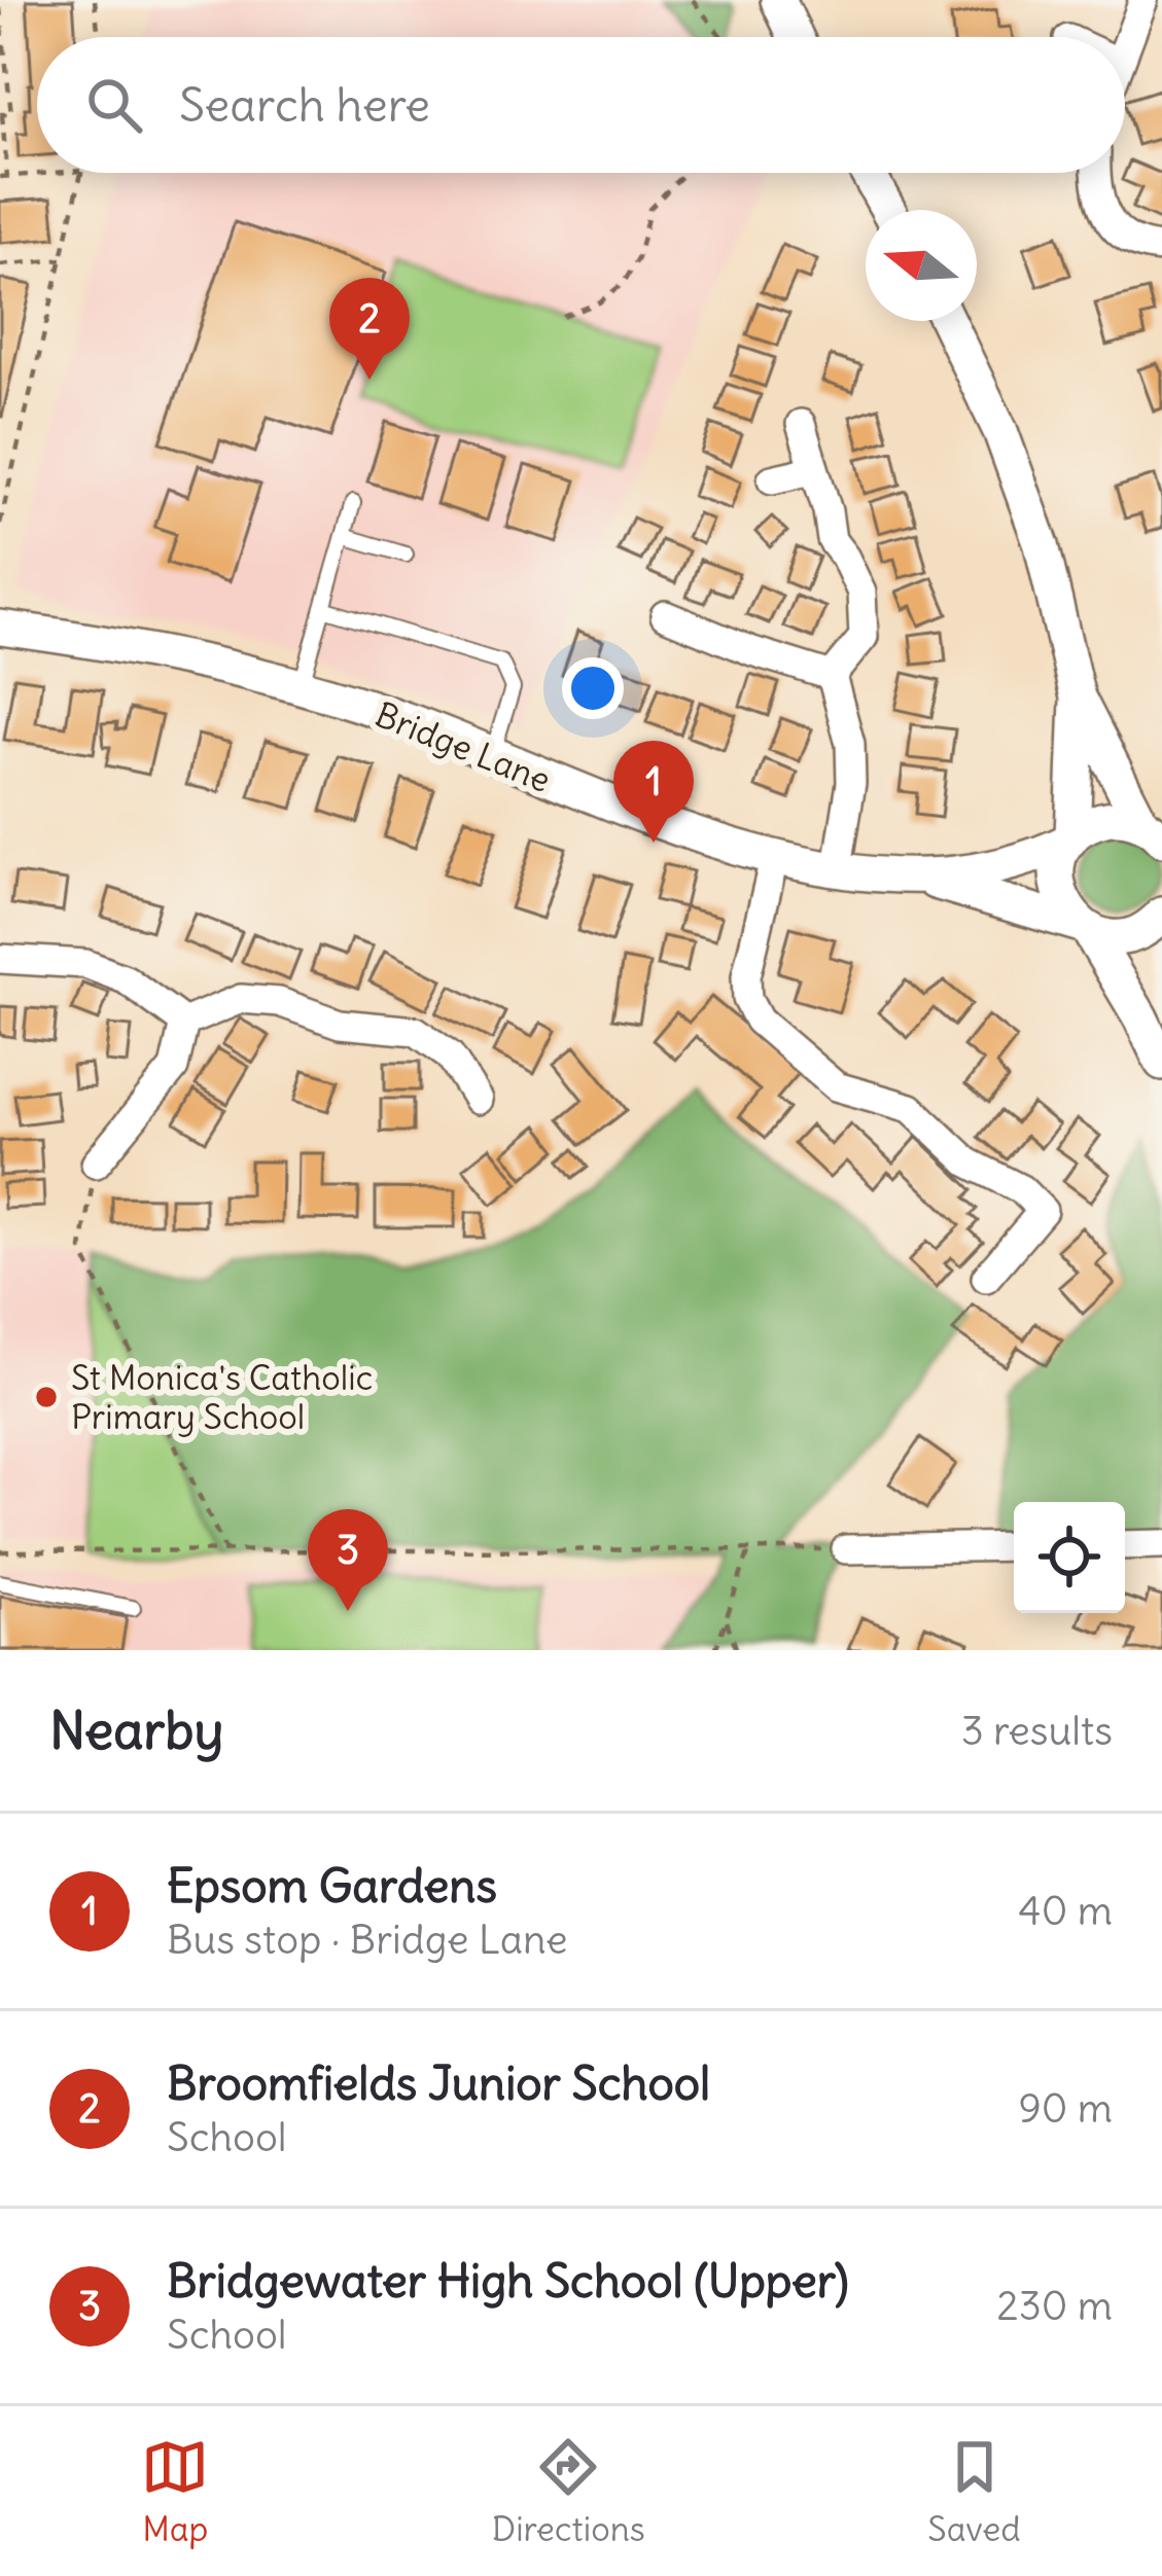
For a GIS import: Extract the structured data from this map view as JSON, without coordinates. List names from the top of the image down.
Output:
{
  "streets": {
    "street": ["Bridge Lane"]
  },
  "places": ["St Monica's Catholic Primary School"],
  "north": "left",
  "page": {
    "search": "Search here",
    "pins": ["2", "1", "3"],
    "heading": ["Nearby", "3 results"],
    "list": [
      {
        "mark": "1",
        "name": "Epsom Gardens",
        "note": "Bus stop · Bridge Lane",
        "value": "40 m"
      },
      {
        "mark": "2",
        "name": "Broomfields Junior School",
        "note": "School",
        "value": "90 m"
      },
      {
        "mark": "3",
        "name": "Bridgewater High School (Upper)",
        "note": "School",
        "value": "230 m"
      }
    ],
    "nav": ["Map", "Directions", "Saved"]
  }
}
